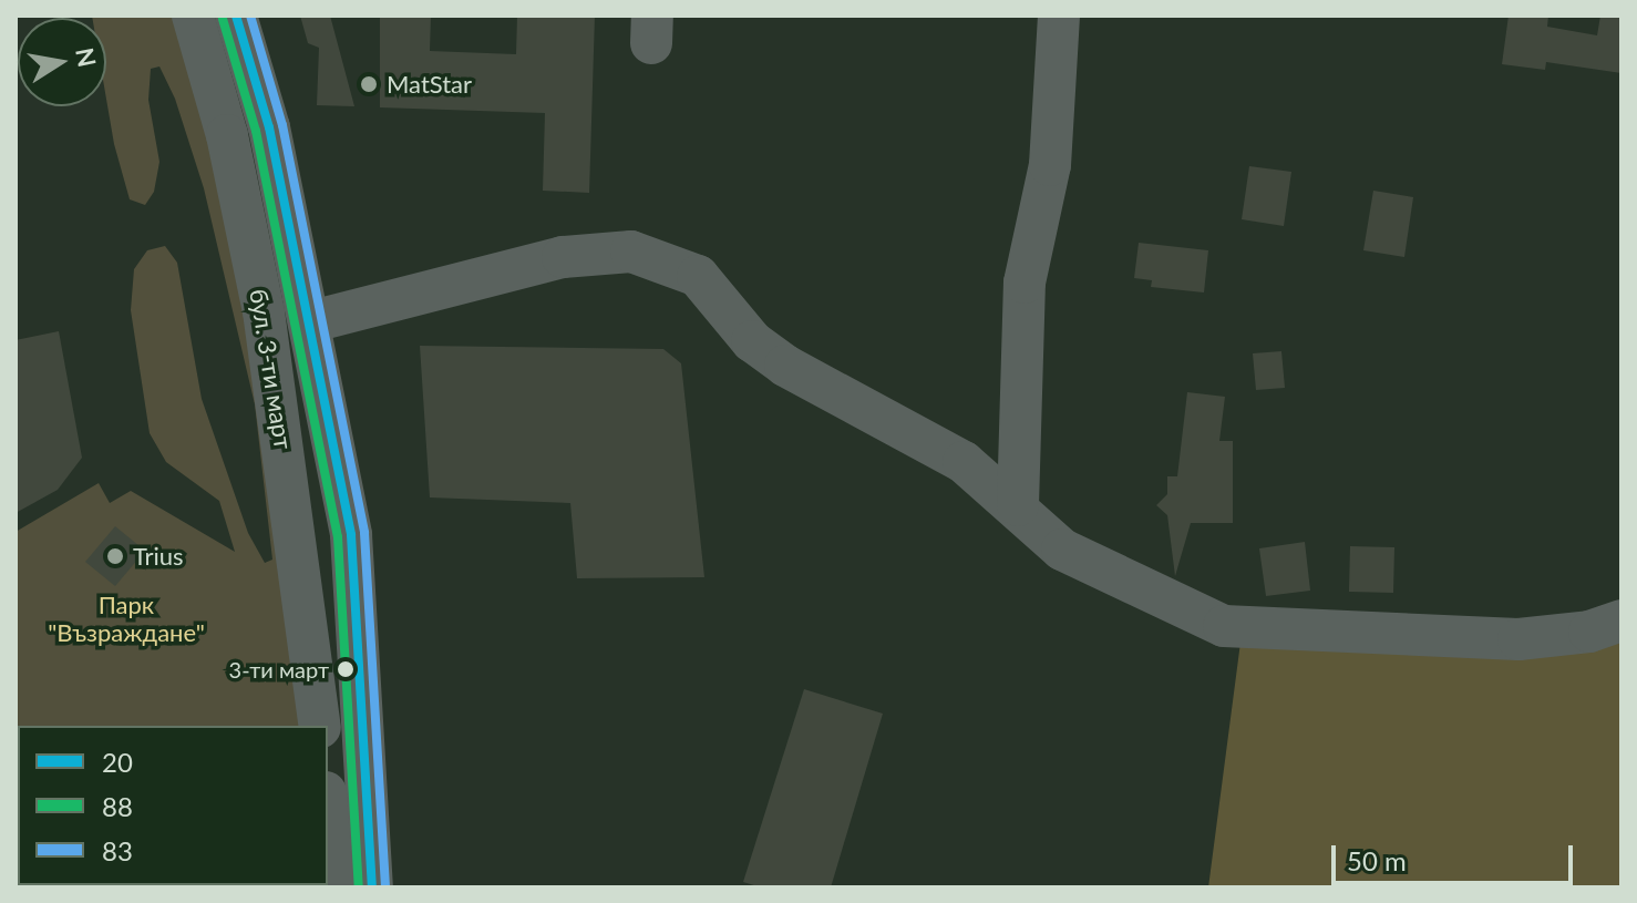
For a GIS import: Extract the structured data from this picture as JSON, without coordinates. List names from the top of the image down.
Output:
{
  "streets": {
    "street": ["бул. 3-ти март"]
  },
  "parks": ["Парк \"Възраждане\""],
  "places": ["MatStar", "Trius", "3-ти март"],
  "lines": ["transit line 20", "transit line 83", "transit line 88"],
  "legend": ["20", "88", "83"],
  "scale_bar": "50 m",
  "north": "right"
}
